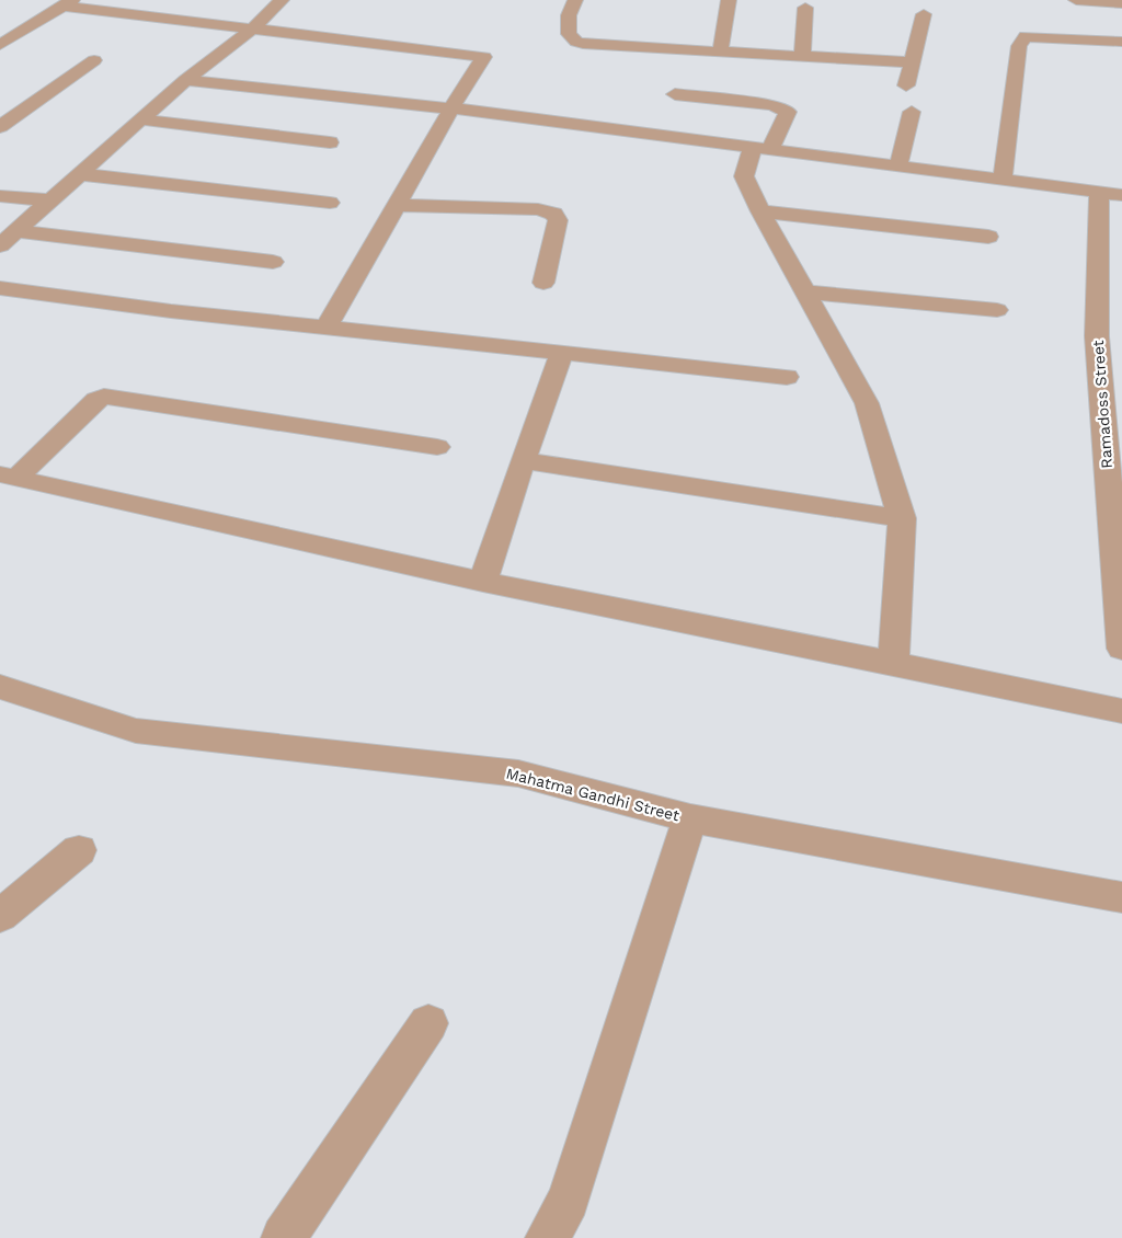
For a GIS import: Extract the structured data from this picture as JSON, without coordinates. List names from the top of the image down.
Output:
{
  "streets": {
    "street": ["Ramadoss Street", "Mahatma Gandhi Street"]
  }
}
